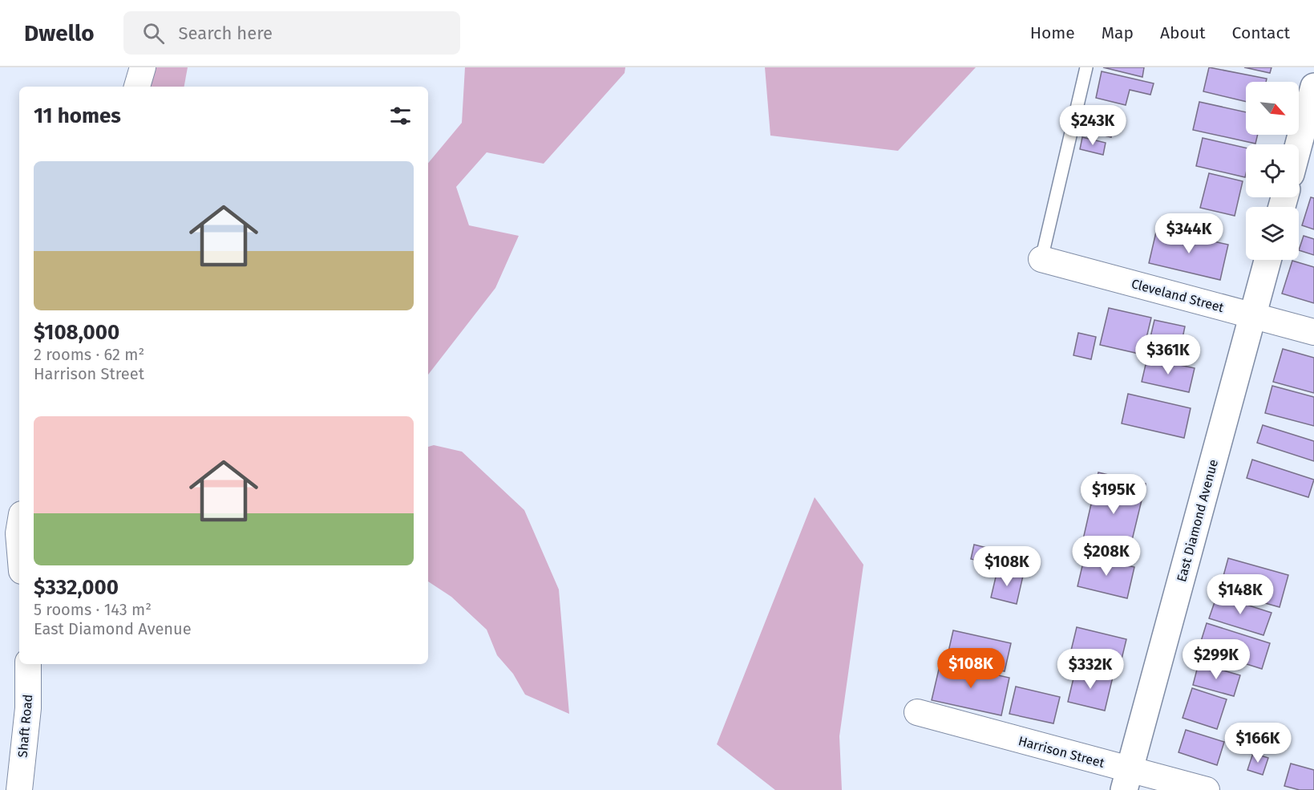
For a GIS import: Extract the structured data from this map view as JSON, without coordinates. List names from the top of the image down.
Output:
{
  "streets": {
    "street": [
      "Cleveland Street",
      "East Diamond Avenue",
      "Shaft Road",
      "Harrison Street"
    ]
  },
  "crossings": [
    ["Cleveland Street", "East Diamond Avenue"],
    ["East Diamond Avenue", "Harrison Street"]
  ],
  "north": "bottom right",
  "page": {
    "header": "Dwello",
    "search": "Search here",
    "nav": [
      "Home",
      "Map",
      "About",
      "Contact"
    ],
    "heading": "11 homes",
    "price": [
      "$243K",
      "$344K",
      "$361K",
      "$195K",
      "$208K",
      "$108K",
      "$148K",
      "$299K",
      "$108K",
      "$332K",
      "$166K"
    ],
    "list": [
      {
        "name": "$108,000",
        "note": "2 rooms · 62 m² · Harrison Street"
      },
      {
        "name": "$332,000",
        "note": "5 rooms · 143 m² · East Diamond Avenue"
      }
    ]
  }
}
